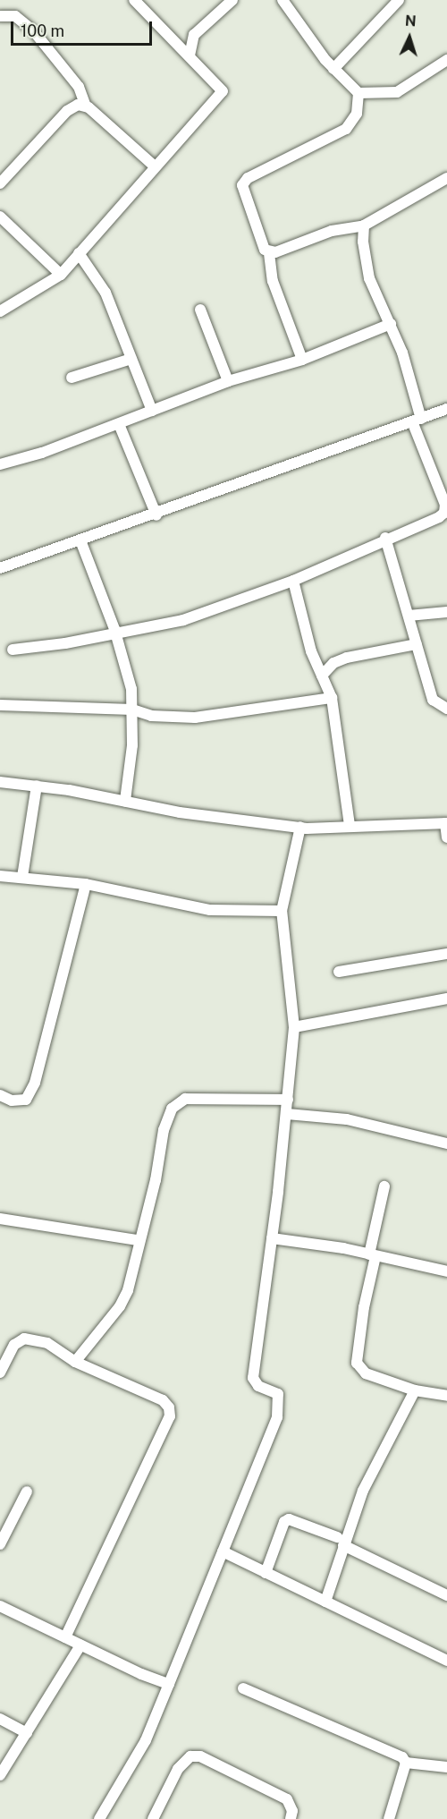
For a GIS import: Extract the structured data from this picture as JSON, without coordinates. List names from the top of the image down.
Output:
{
  "scale_bar": "100 m",
  "north": "top"
}
